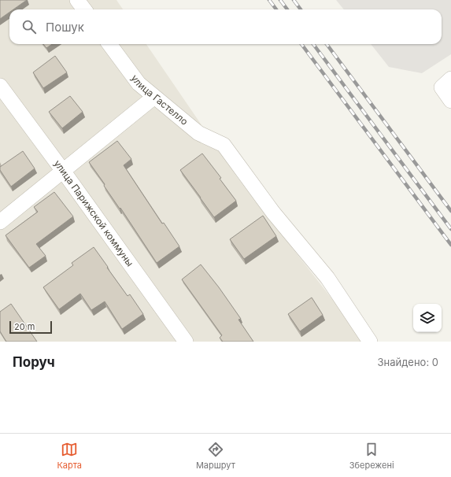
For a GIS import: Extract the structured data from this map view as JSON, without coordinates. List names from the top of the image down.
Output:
{
  "streets": {
    "street": ["улица Гастелло", "улица Парижской коммуны"]
  },
  "scale_bar": "20 m",
  "page": {
    "search": "Пошук",
    "scale": "20 m",
    "heading": ["Поруч", "Знайдено: 0"],
    "nav": ["Карта", "Маршрут", "Збережені"]
  }
}
